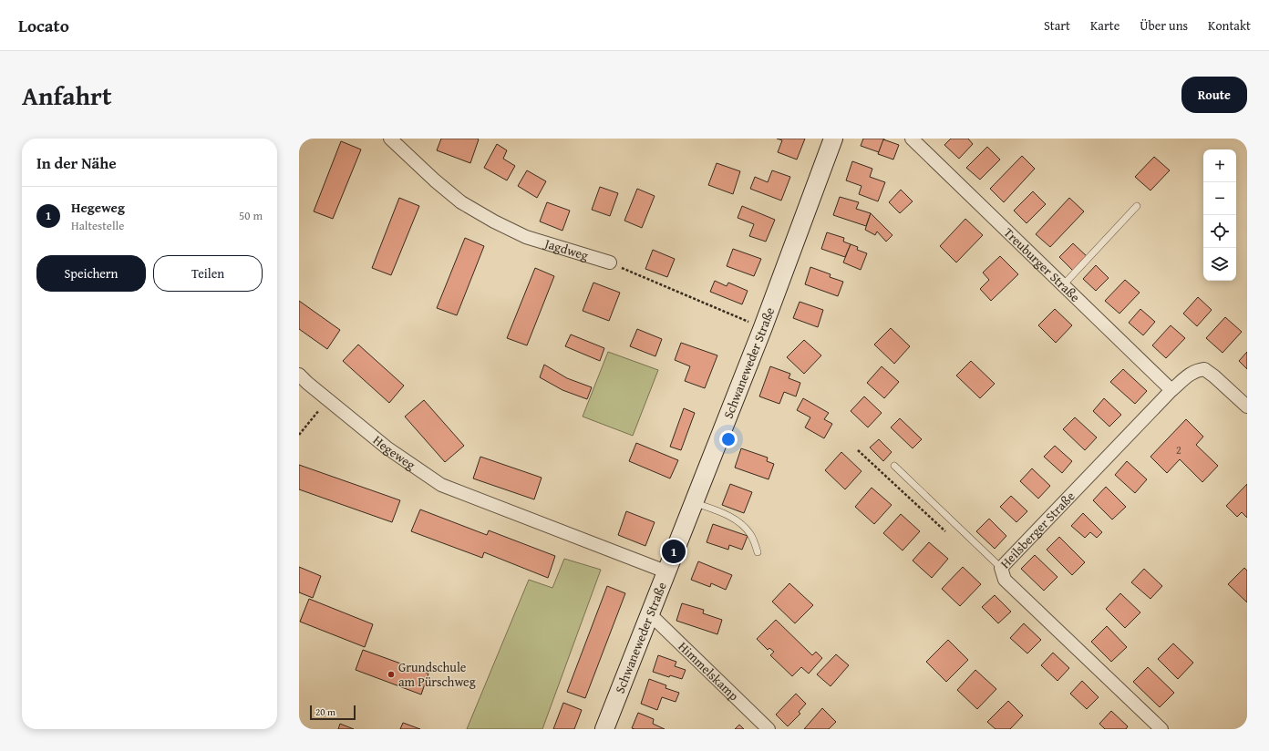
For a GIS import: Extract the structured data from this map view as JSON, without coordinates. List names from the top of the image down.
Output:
{
  "streets": {
    "main road": ["Schwaneweder Straße"],
    "street": [
      "Jagdweg",
      "Treuburger Straße",
      "Hegeweg",
      "Heilsberger Straße",
      "Himmelskamp"
    ]
  },
  "crossings": [
    ["Treuburger Straße", "Heilsberger Straße"],
    ["Schwaneweder Straße", "Hegeweg"],
    ["Schwaneweder Straße", "Himmelskamp"]
  ],
  "places": ["Grundschule am Pürschweg"],
  "house_numbers": ["2"],
  "scale_bar": "20 m",
  "page": {
    "header": "Locato",
    "nav": [
      "Start",
      "Karte",
      "Über uns",
      "Kontakt"
    ],
    "title": "Anfahrt",
    "buttons": [
      "Route",
      ["Speichern", "Teilen"]
    ],
    "heading": "In der Nähe",
    "map_buttons": ["+", "−"],
    "list": [
      {
        "mark": "1",
        "name": "Hegeweg",
        "note": "Haltestelle",
        "value": "50 m"
      }
    ],
    "pins": "1",
    "scale": "20 m"
  }
}
